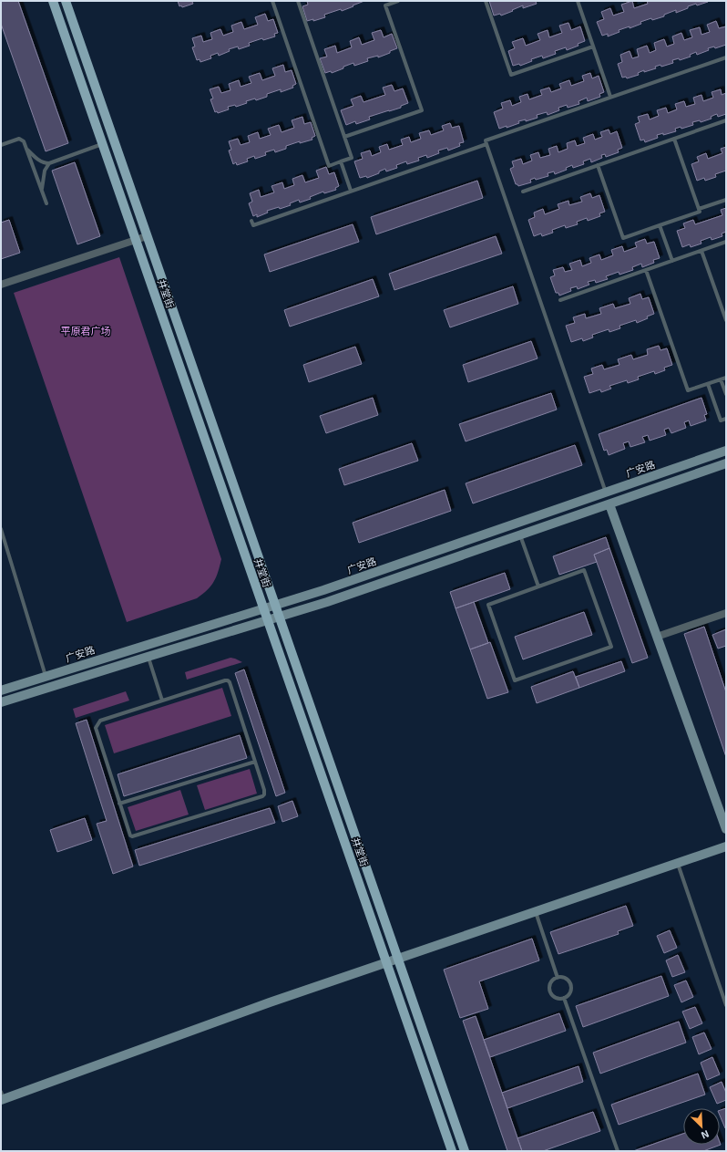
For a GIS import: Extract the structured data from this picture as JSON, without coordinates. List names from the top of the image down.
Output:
{
  "streets": {
    "main road": ["井堂街", "广安路"]
  },
  "crossings": [
    ["井堂街", "广安路"]
  ],
  "parks": ["平原君广场"],
  "north": "bottom right"
}
